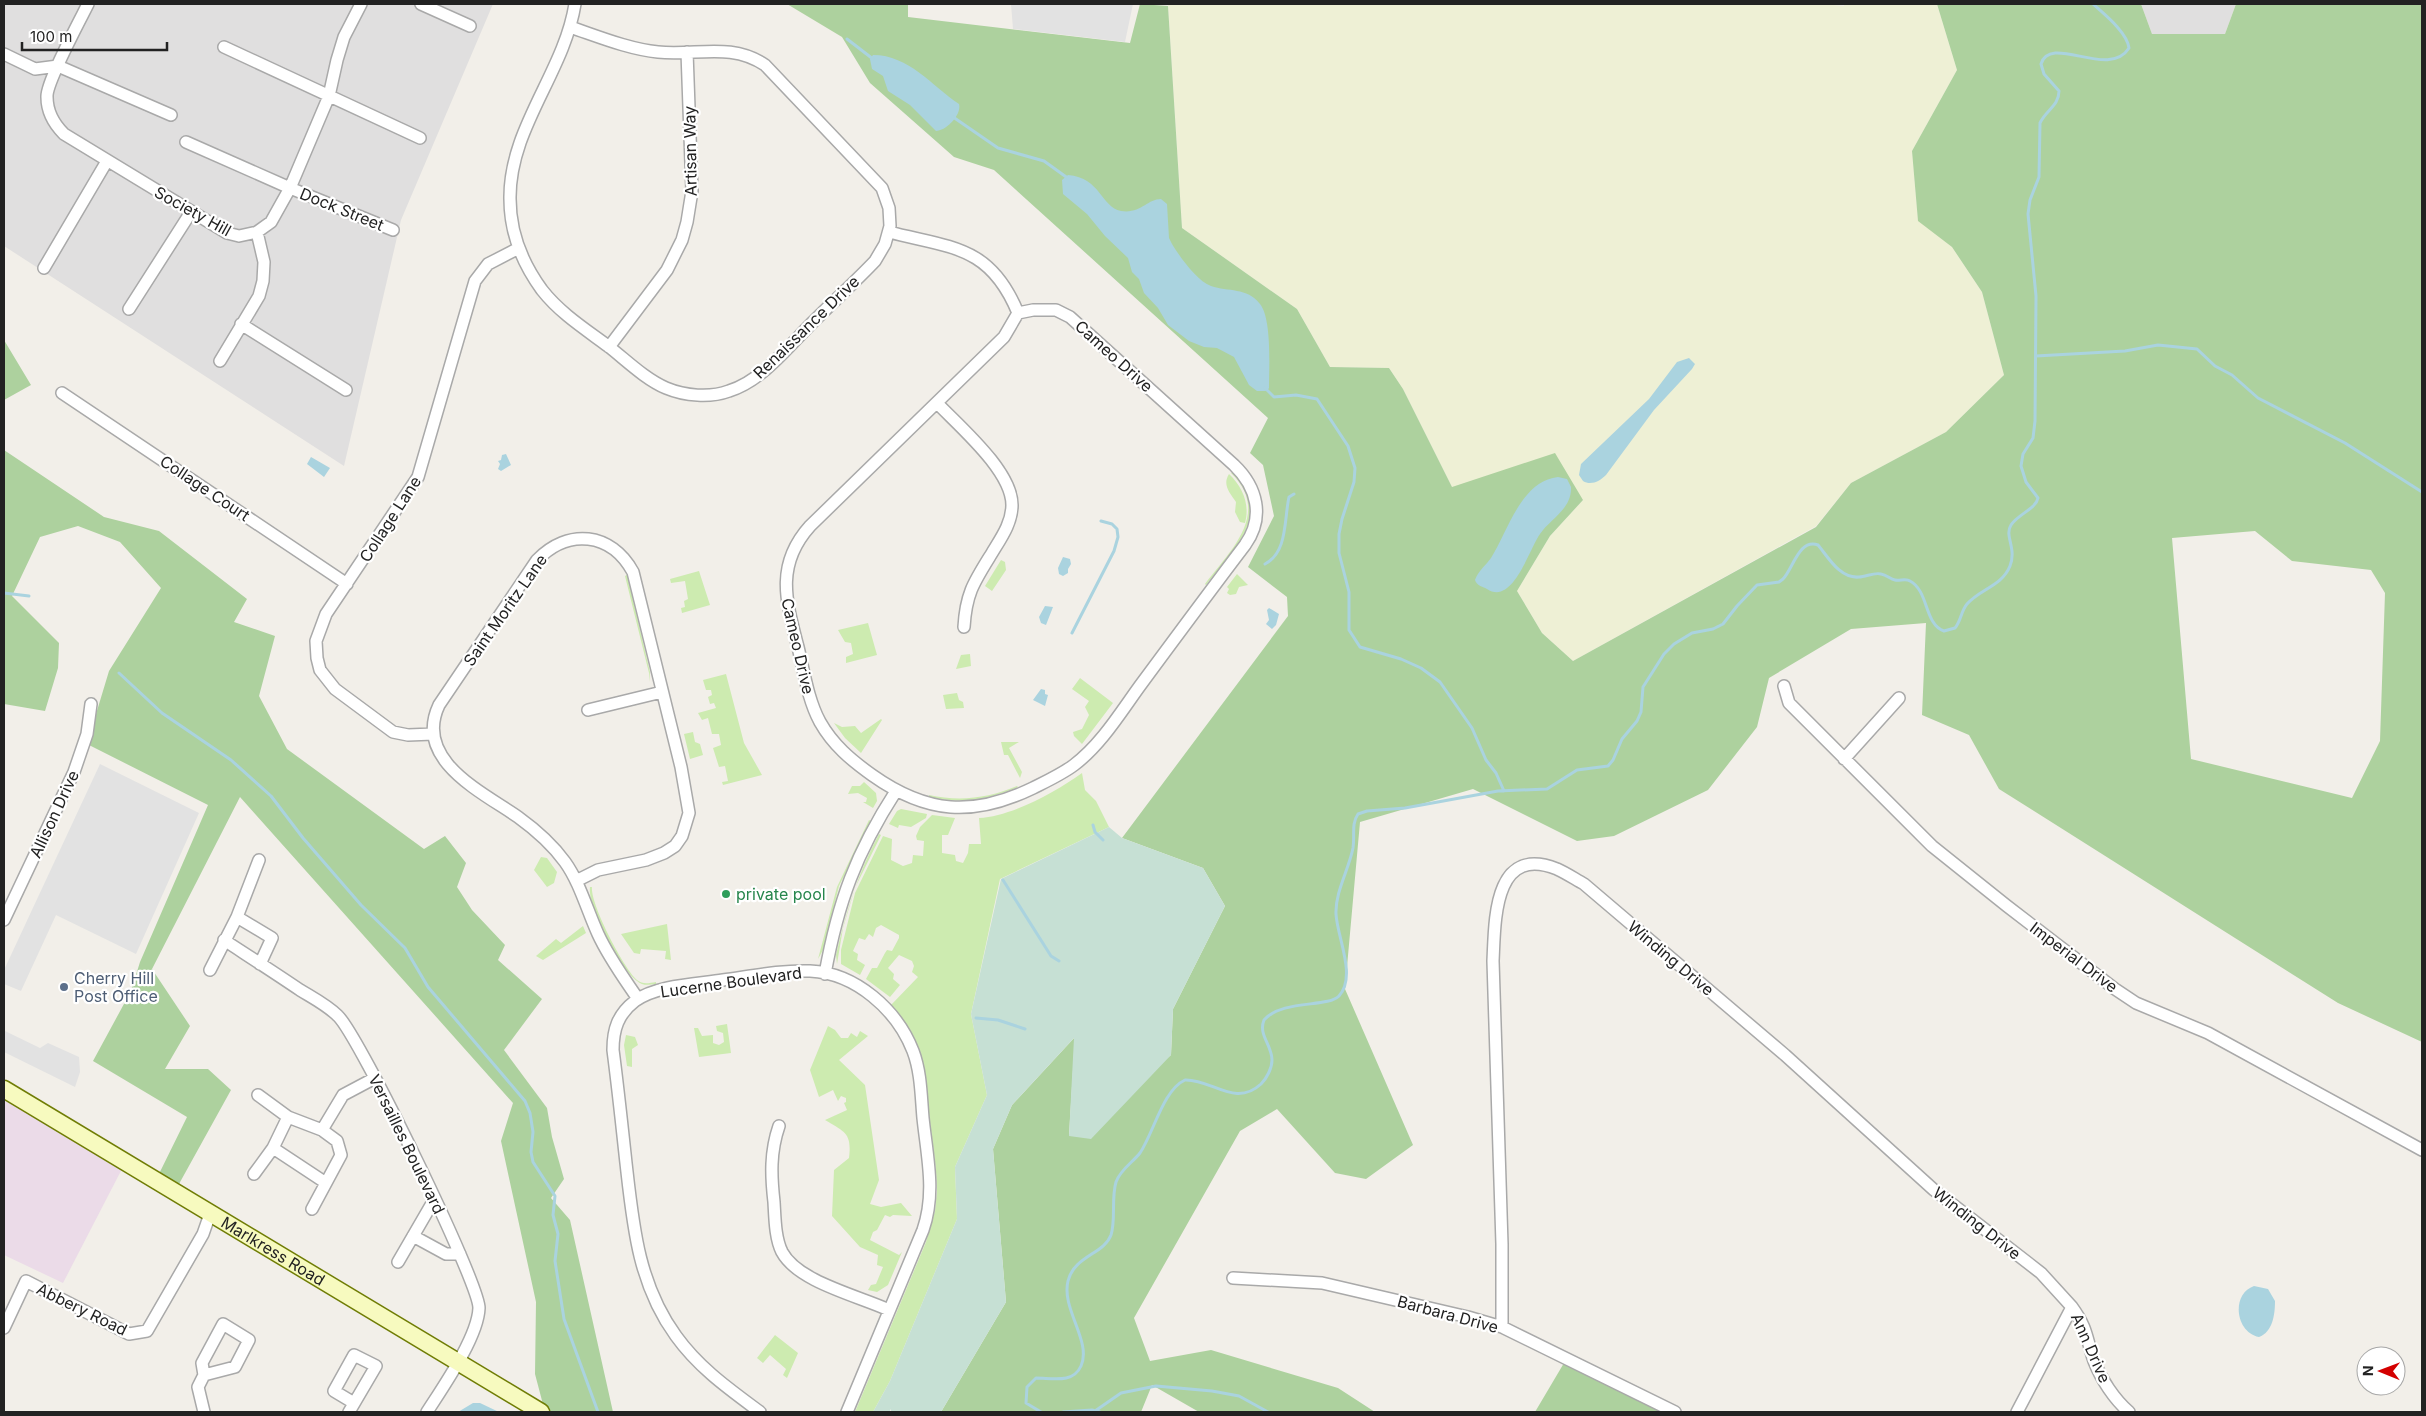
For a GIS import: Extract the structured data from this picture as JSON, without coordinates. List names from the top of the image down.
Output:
{
  "streets": {
    "street": [
      "Artisan Way",
      "Dock Street",
      "Society Hill",
      "Renaissance Drive",
      "Cameo Drive",
      "Collage Court",
      "Collage Lane",
      "Saint Moritz Lane",
      "Allison Drive",
      "Imperial Drive",
      "Winding Drive",
      "Lucerne Boulevard",
      "Versailles Boulevard",
      "Marlkress Road",
      "Abbery Road",
      "Barbara Drive",
      "Ann Drive"
    ]
  },
  "crossings": [
    ["Artisan Way", "Renaissance Drive"],
    ["Dock Street", "Society Hill"],
    ["Renaissance Drive", "Collage Lane"],
    ["Collage Court", "Collage Lane"],
    ["Collage Lane", "Saint Moritz Lane"],
    ["Winding Drive", "Barbara Drive"],
    ["Winding Drive", "Ann Drive"],
    ["Versailles Boulevard", "Marlkress Road"],
    ["Marlkress Road", "Abbery Road"]
  ],
  "places": ["private pool", "Cherry Hill Post Office"],
  "scale_bar": "100 m",
  "north": "left"
}
